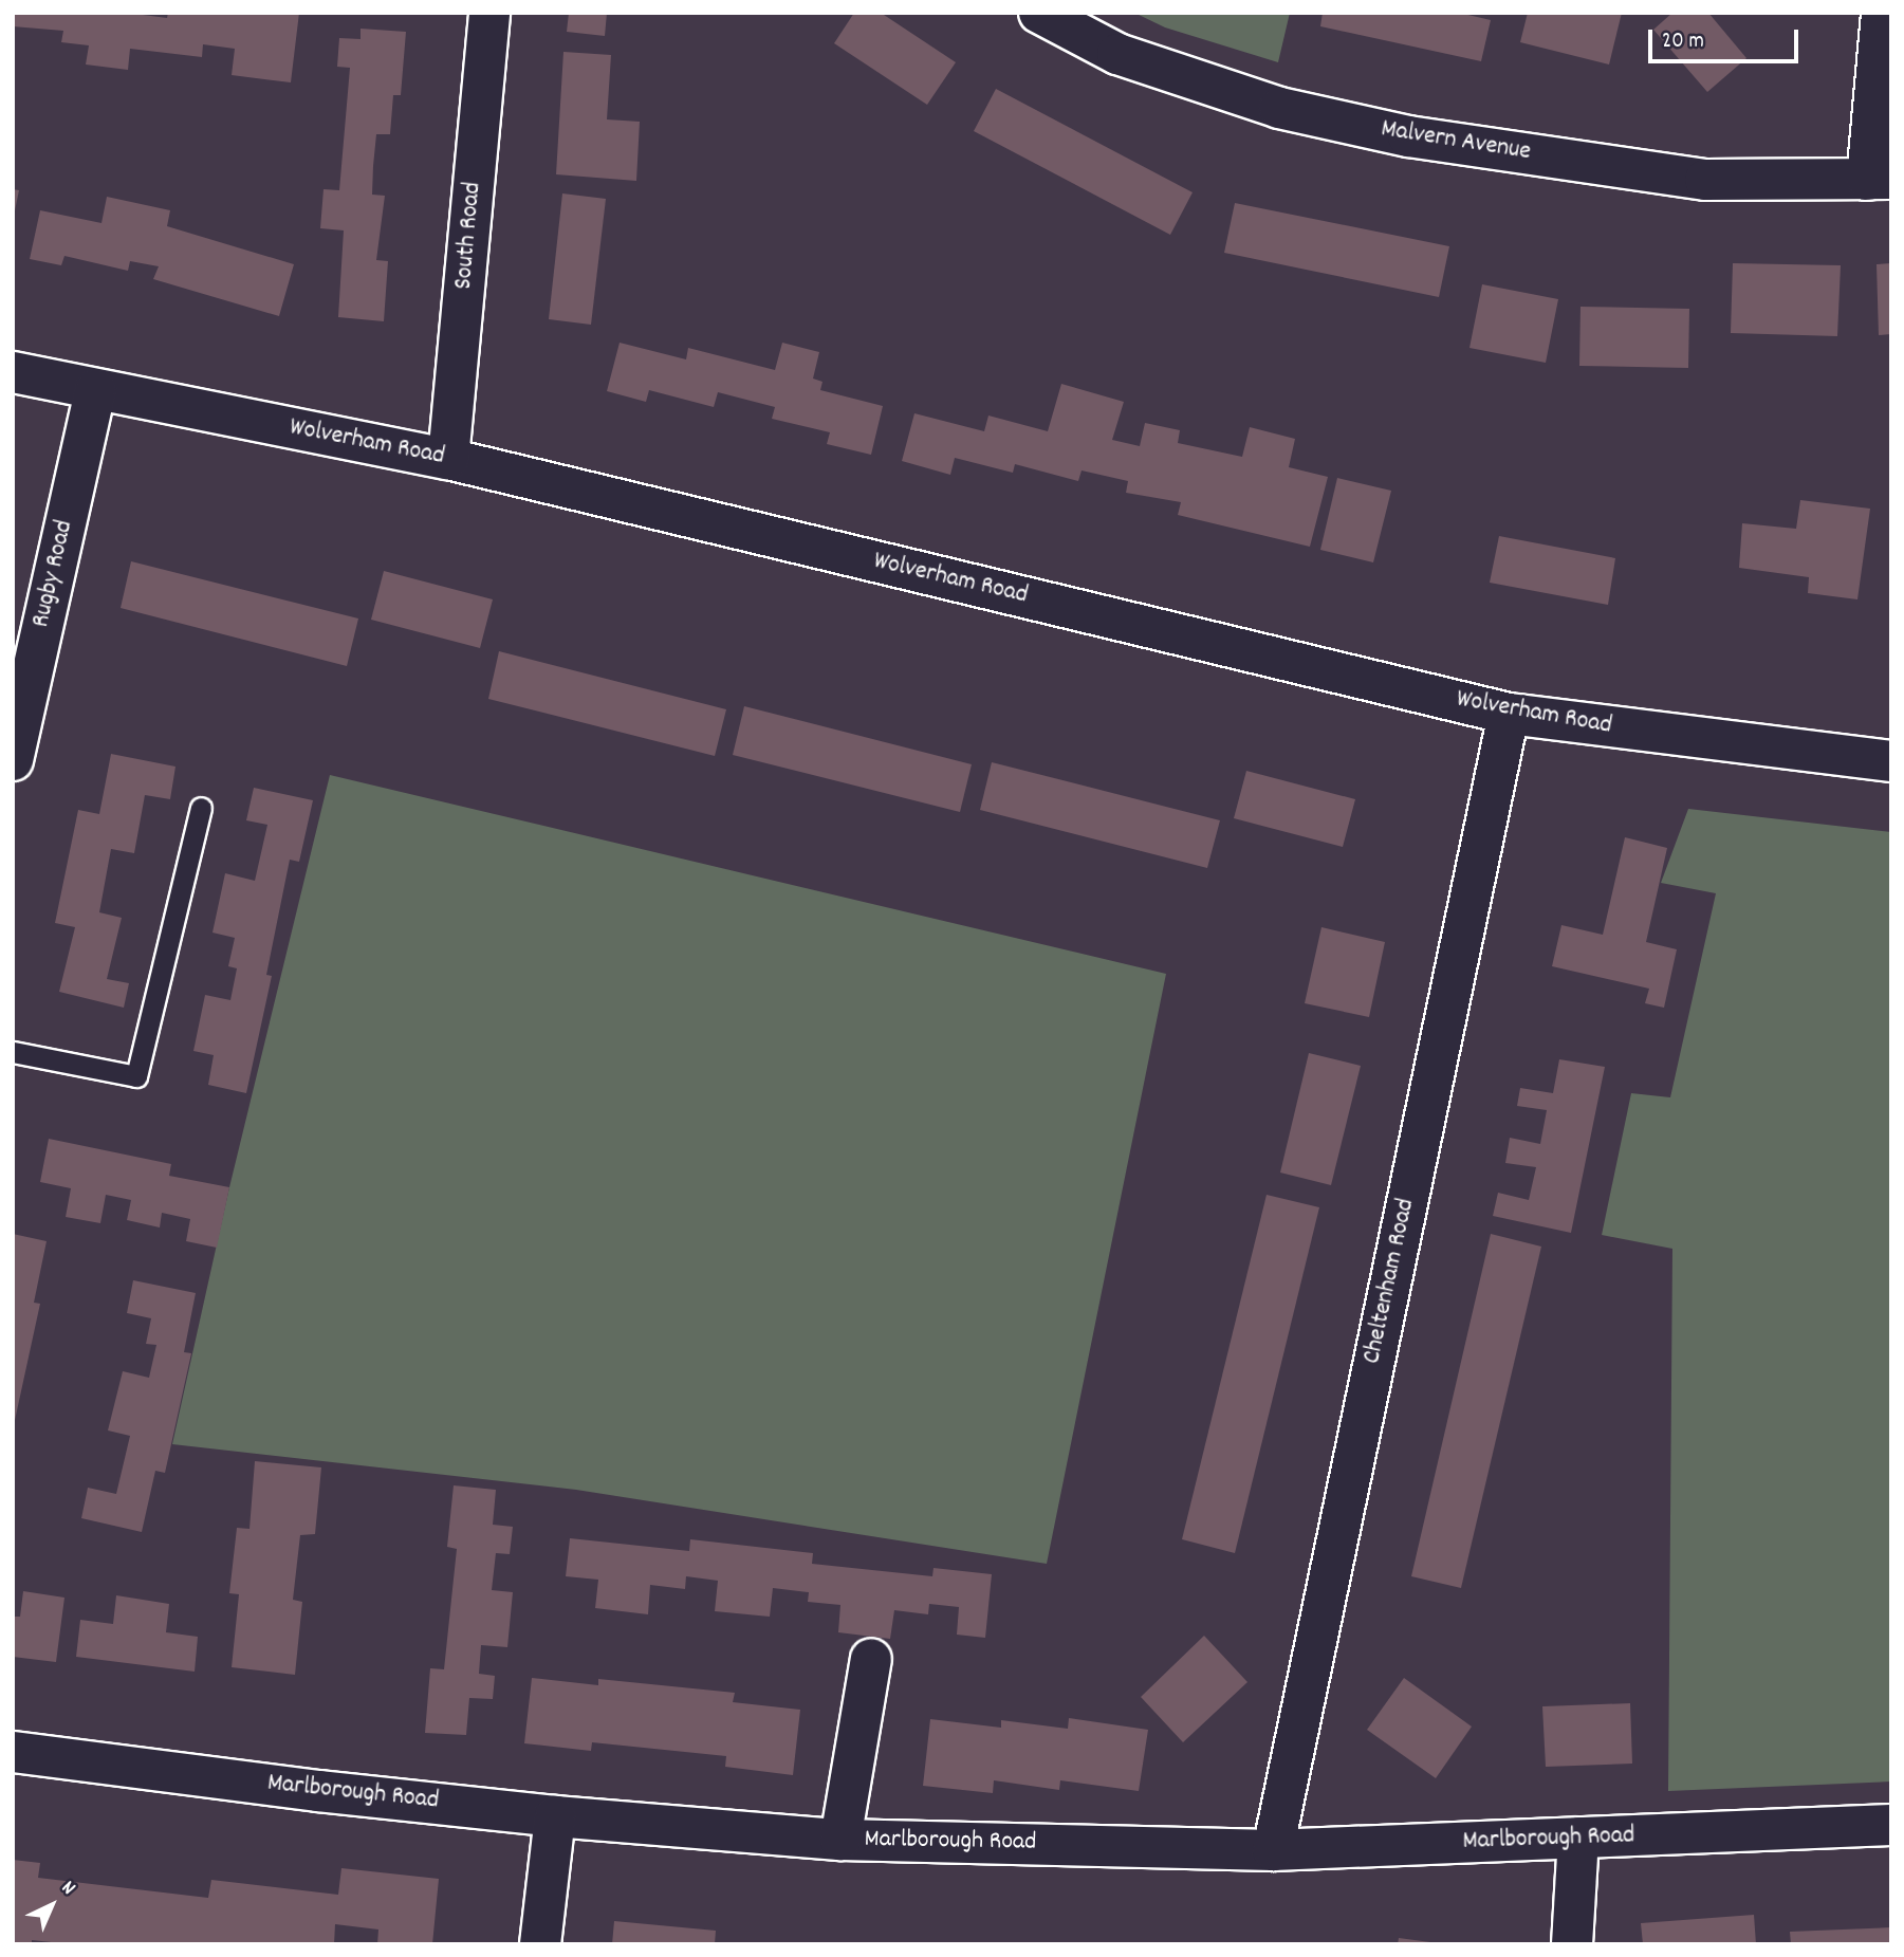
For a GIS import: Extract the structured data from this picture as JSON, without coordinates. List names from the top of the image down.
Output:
{
  "streets": {
    "street": [
      "Malvern Avenue",
      "South Road",
      "Wolverham Road",
      "Rugby Road",
      "Cheltenham Road",
      "Marlborough Road"
    ]
  },
  "crossings": [
    ["South Road", "Wolverham Road"],
    ["Wolverham Road", "Rugby Road"],
    ["Wolverham Road", "Cheltenham Road"],
    ["Cheltenham Road", "Marlborough Road"]
  ],
  "scale_bar": "20 m",
  "north": "top right"
}
